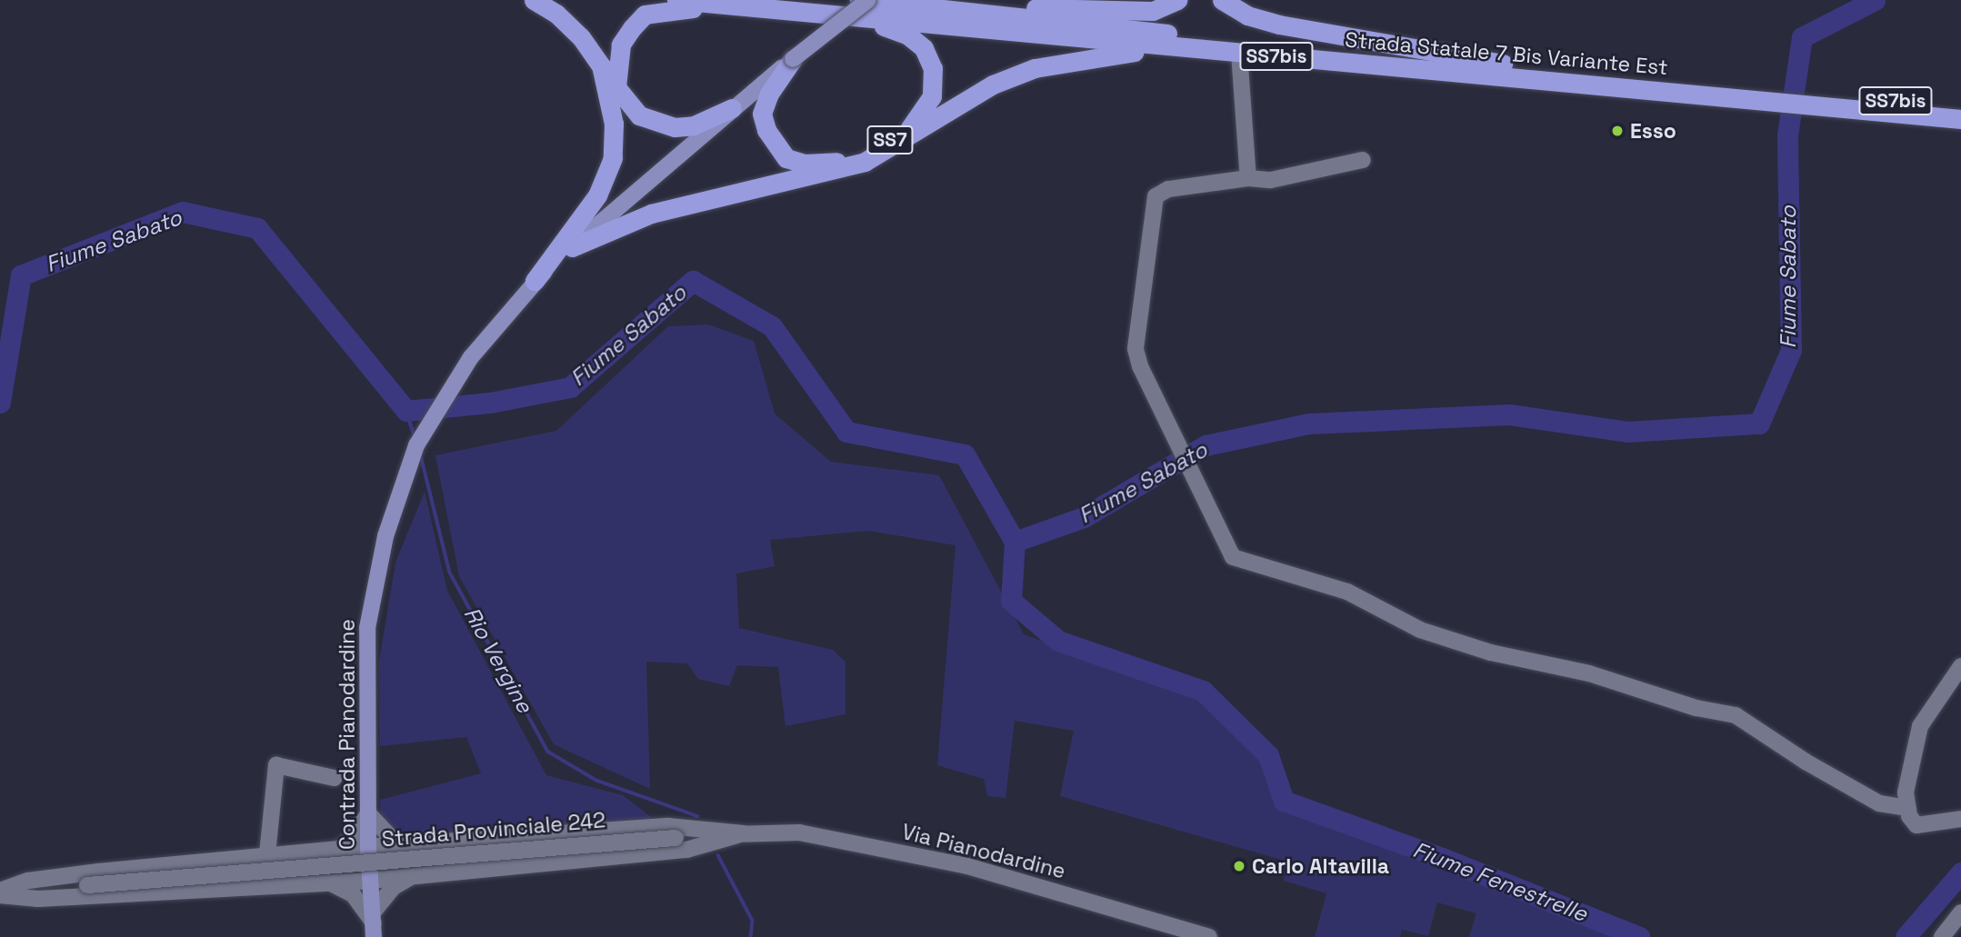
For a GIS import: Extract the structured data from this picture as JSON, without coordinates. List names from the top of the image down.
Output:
{
  "streets": {
    "highway": ["Strada Statale 7 Bis Variante Est", "SS7bis", "SS7"],
    "main road": ["Contrada Pianodardine"],
    "street": ["Strada Provinciale 242", "Via Pianodardine"]
  },
  "crossings": [
    ["Strada Statale 7 Bis Variante Est", "SS7"],
    ["SS7", "Contrada Pianodardine"],
    ["Strada Provinciale 242", "Via Pianodardine"]
  ],
  "water": ["Fiume Sabato", "Rio Vergine", "Fiume Fenestrelle"],
  "places": ["Esso", "Carlo Altavilla"]
}
